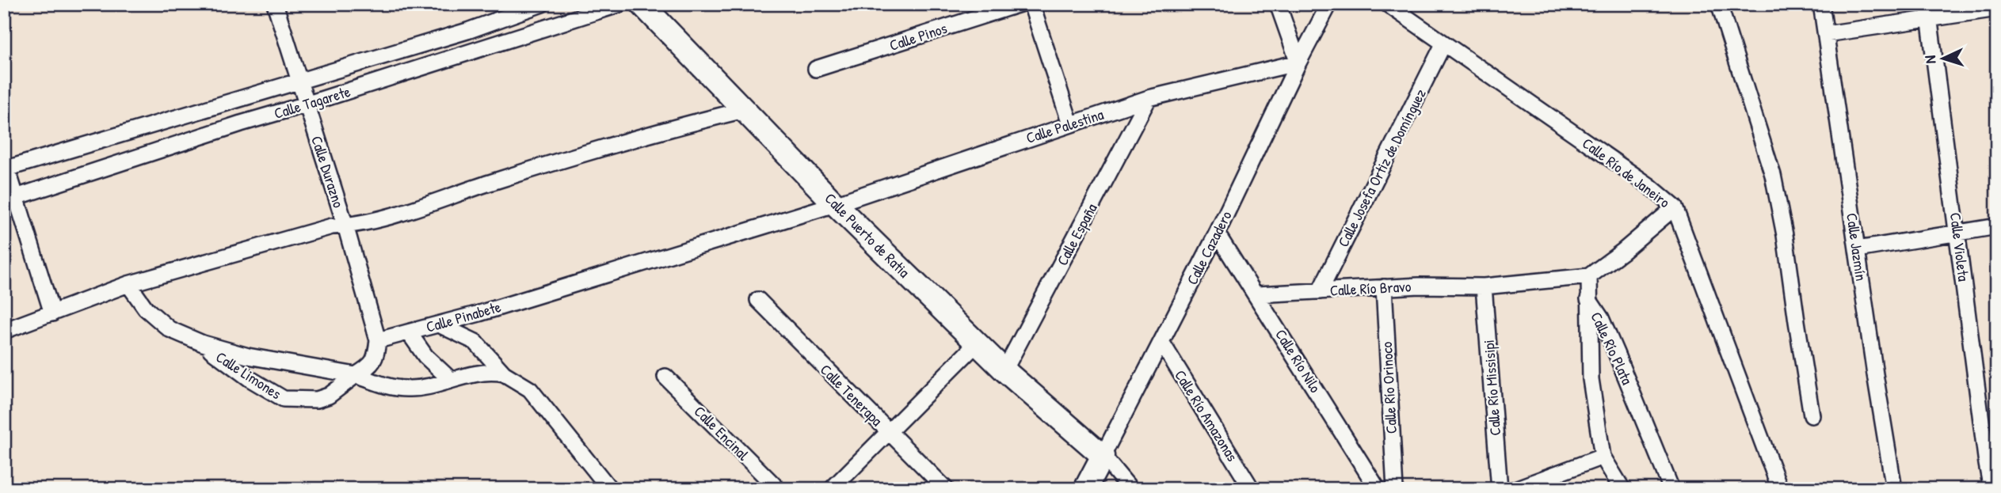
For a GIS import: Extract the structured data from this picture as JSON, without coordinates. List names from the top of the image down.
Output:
{
  "streets": {
    "street": [
      "Calle Pinos",
      "Calle Tagarete",
      "Calle Palestina",
      "Calle Josefa Ortiz de Domínguez",
      "Calle Durazno",
      "Calle Río de Janeiro",
      "Calle España",
      "Calle Puerto de Ratia",
      "Calle Jazmín",
      "Calle Violeta",
      "Calle Cazadero",
      "Calle Río Bravo",
      "Calle Pinabete",
      "Calle Río Plata",
      "Calle Río Nilo",
      "Calle Limones",
      "Calle Río Orinoco",
      "Calle Río Missisipi",
      "Calle Tenerapa",
      "Calle Río Amazonas",
      "Calle Encinal"
    ]
  },
  "crossings": [
    ["Calle Tagarete", "Calle Durazno"],
    ["Calle Palestina", "Calle España"],
    ["Calle Palestina", "Calle Puerto de Ratia"],
    ["Calle Palestina", "Calle Cazadero"],
    ["Calle Palestina", "Calle Pinabete"],
    ["Calle Josefa Ortiz de Domínguez", "Calle Río de Janeiro"],
    ["Calle Josefa Ortiz de Domínguez", "Calle Río Bravo"],
    ["Calle Durazno", "Calle Pinabete"],
    ["Calle España", "Calle Puerto de Ratia"],
    ["Calle Puerto de Ratia", "Calle Cazadero"],
    ["Calle Puerto de Ratia", "Calle Pinabete"],
    ["Calle Cazadero", "Calle Río Nilo"],
    ["Calle Cazadero", "Calle Río Amazonas"],
    ["Calle Río Bravo", "Calle Río Nilo"],
    ["Calle Río Bravo", "Calle Río Orinoco"],
    ["Calle Río Bravo", "Calle Río Missisipi"]
  ],
  "north": "left"
}
